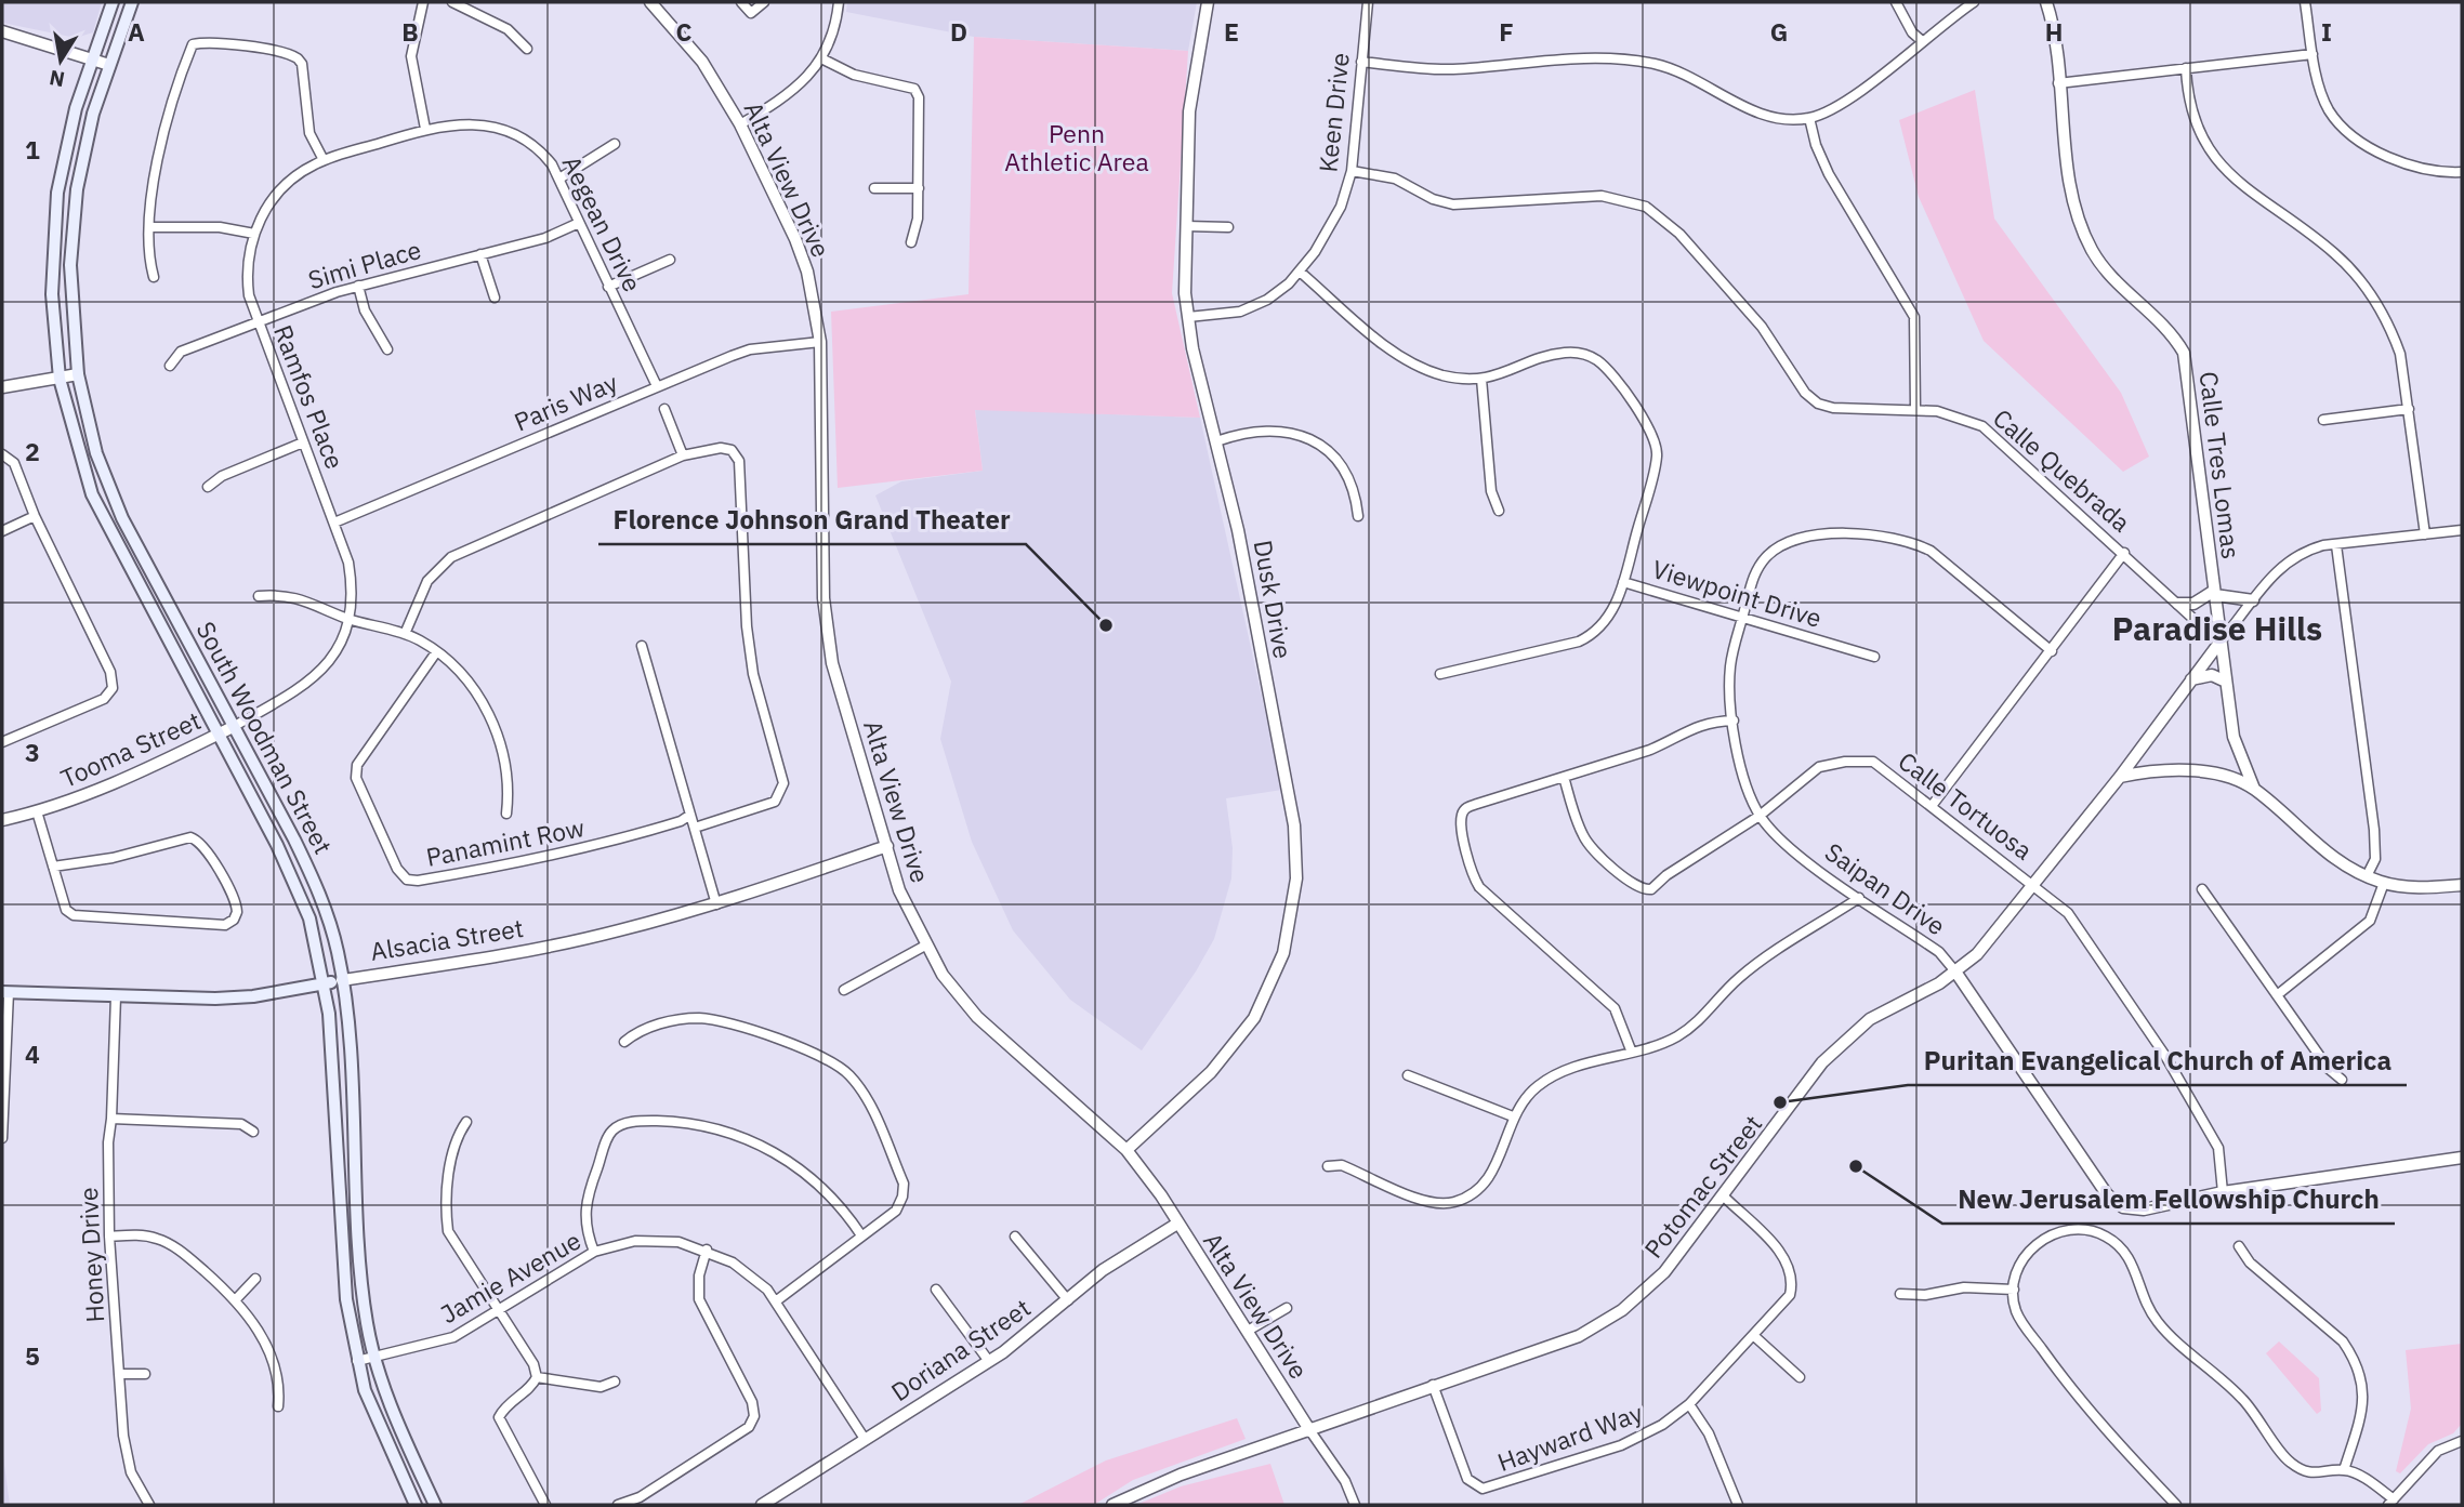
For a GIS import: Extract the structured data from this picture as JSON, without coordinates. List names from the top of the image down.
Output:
{
  "streets": {
    "main road": ["South Woodman Street", "Alsacia Street"],
    "street": [
      "Keen Drive",
      "Alta View Drive",
      "Aegean Drive",
      "Simi Place",
      "Ramfos Place",
      "Paris Way",
      "Calle Tres Lomas",
      "Calle Quebrada",
      "Viewpoint Drive",
      "Dusk Drive",
      "Tooma Street",
      "Calle Tortuosa",
      "Panamint Row",
      "Saipan Drive",
      "Potomac Street",
      "Honey Drive",
      "Jamie Avenue",
      "Doriana Street",
      "Hayward Way"
    ]
  },
  "crossings": [
    ["Keen Drive", "Calle Quebrada"],
    ["Keen Drive", "Viewpoint Drive"],
    ["Keen Drive", "Dusk Drive"],
    ["Alta View Drive", "Paris Way"],
    ["Alta View Drive", "Dusk Drive"],
    ["Alta View Drive", "Alsacia Street"],
    ["Alta View Drive", "Potomac Street"],
    ["Alta View Drive", "Doriana Street"],
    ["Aegean Drive", "Simi Place"],
    ["Aegean Drive", "Ramfos Place"],
    ["Aegean Drive", "Paris Way"],
    ["Simi Place", "Ramfos Place"],
    ["Ramfos Place", "Paris Way"],
    ["Ramfos Place", "South Woodman Street"],
    ["Ramfos Place", "Tooma Street"],
    ["Calle Tres Lomas", "Calle Quebrada"],
    ["Calle Tres Lomas", "Potomac Street"],
    ["Calle Quebrada", "Potomac Street"],
    ["Viewpoint Drive", "Saipan Drive"],
    ["South Woodman Street", "Tooma Street"],
    ["South Woodman Street", "Alsacia Street"],
    ["South Woodman Street", "Jamie Avenue"],
    ["Calle Tortuosa", "Saipan Drive"],
    ["Calle Tortuosa", "Potomac Street"],
    ["Saipan Drive", "Potomac Street"],
    ["Alsacia Street", "Honey Drive"],
    ["Potomac Street", "Hayward Way"],
    ["Jamie Avenue", "Doriana Street"]
  ],
  "districts": ["Paradise Hills"],
  "parks": ["Penn Athletic Area"],
  "places": ["Florence Johnson Grand Theater", "Puritan Evangelical Church of America", "New Jerusalem Fellowship Church"],
  "north": "bottom",
  "grid": {
    "columns": [
      "A",
      "B",
      "C",
      "D",
      "E",
      "F",
      "G",
      "H",
      "I"
    ],
    "rows": [
      "1",
      "2",
      "3",
      "4",
      "5"
    ]
  }
}
